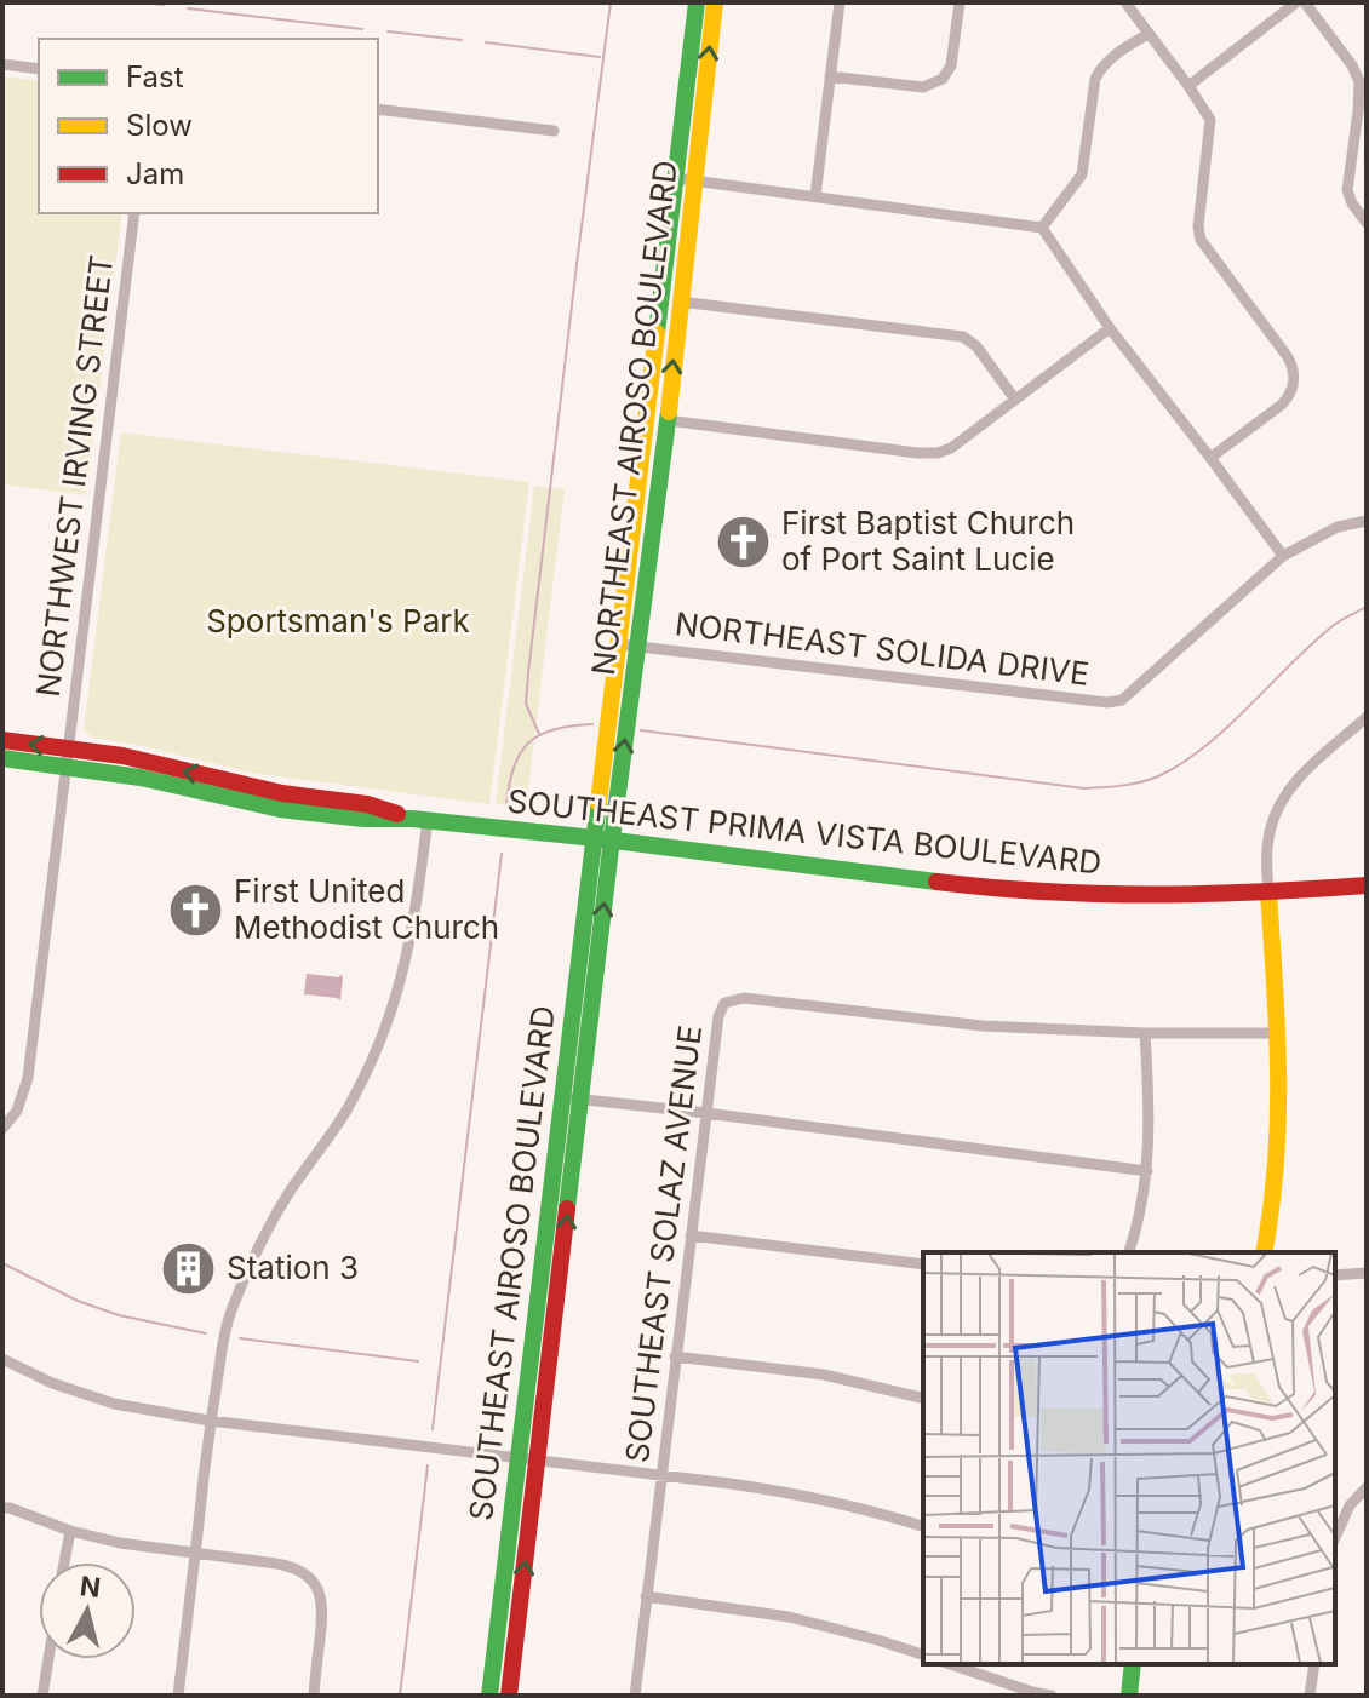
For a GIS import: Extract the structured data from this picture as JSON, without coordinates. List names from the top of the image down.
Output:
{
  "streets": {
    "main road": ["NORTHEAST AIROSO BOULEVARD", "SOUTHEAST PRIMA VISTA BOULEVARD", "SOUTHEAST AIROSO BOULEVARD"],
    "street": ["NORTHWEST IRVING STREET", "NORTHEAST SOLIDA DRIVE", "SOUTHEAST SOLAZ AVENUE"]
  },
  "crossings": [
    ["NORTHEAST AIROSO BOULEVARD", "NORTHEAST SOLIDA DRIVE"],
    ["NORTHEAST AIROSO BOULEVARD", "SOUTHEAST PRIMA VISTA BOULEVARD"],
    ["NORTHEAST AIROSO BOULEVARD", "SOUTHEAST AIROSO BOULEVARD"],
    ["SOUTHEAST PRIMA VISTA BOULEVARD", "SOUTHEAST AIROSO BOULEVARD"]
  ],
  "parks": ["Sportsman's Park"],
  "places": {
    "church": ["First Baptist Church of Port Saint Lucie", "First United Methodist Church"],
    "building": ["Station 3"]
  },
  "legend": ["Fast", "Slow", "Jam"],
  "north": "top"
}
